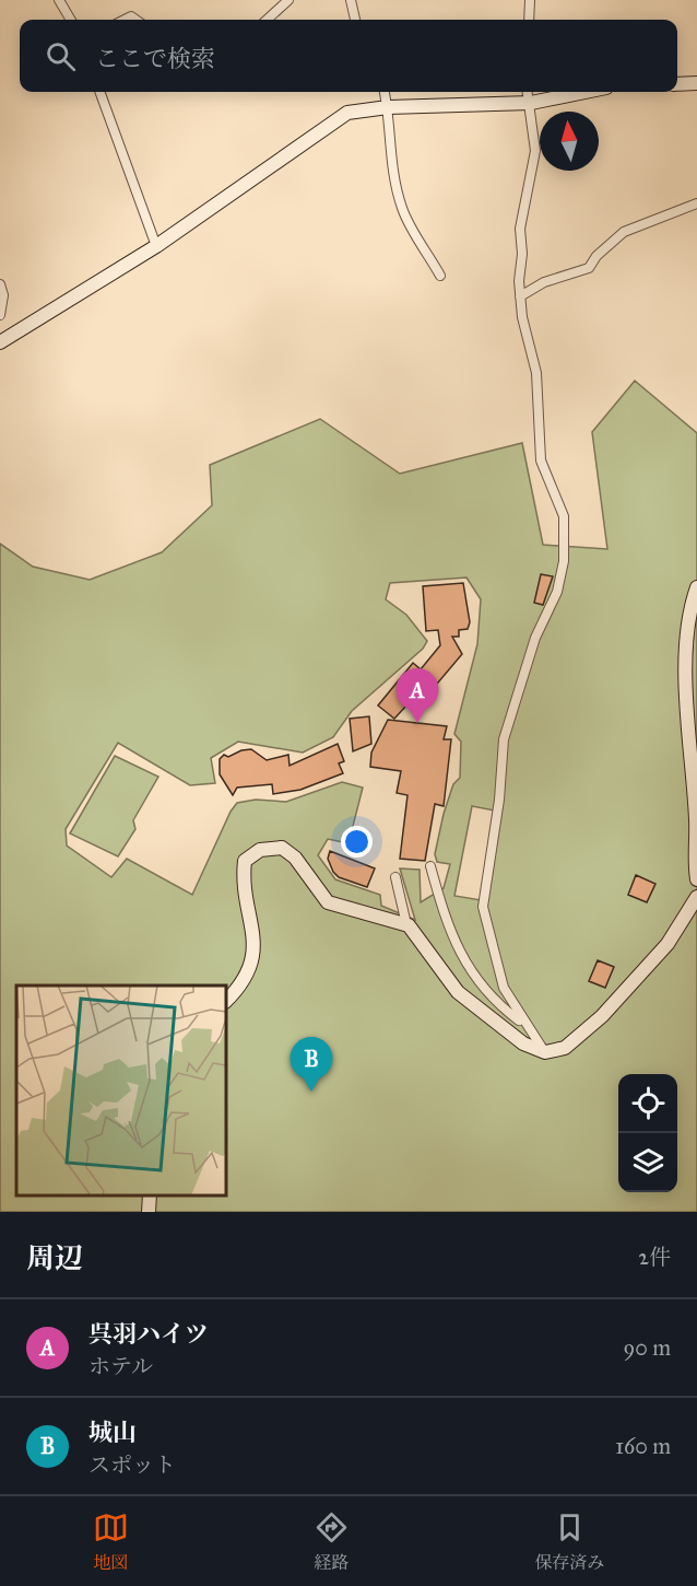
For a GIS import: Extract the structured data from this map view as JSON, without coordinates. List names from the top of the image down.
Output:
{
  "north": "top",
  "page": {
    "search": "ここで検索",
    "pins": ["A", "B"],
    "heading": ["周辺", "2件"],
    "list": [
      {
        "mark": "A",
        "name": "呉羽ハイツ",
        "note": "ホテル",
        "value": "90 m"
      },
      {
        "mark": "B",
        "name": "城山",
        "note": "スポット",
        "value": "160 m"
      }
    ],
    "nav": ["地図", "経路", "保存済み"]
  }
}
